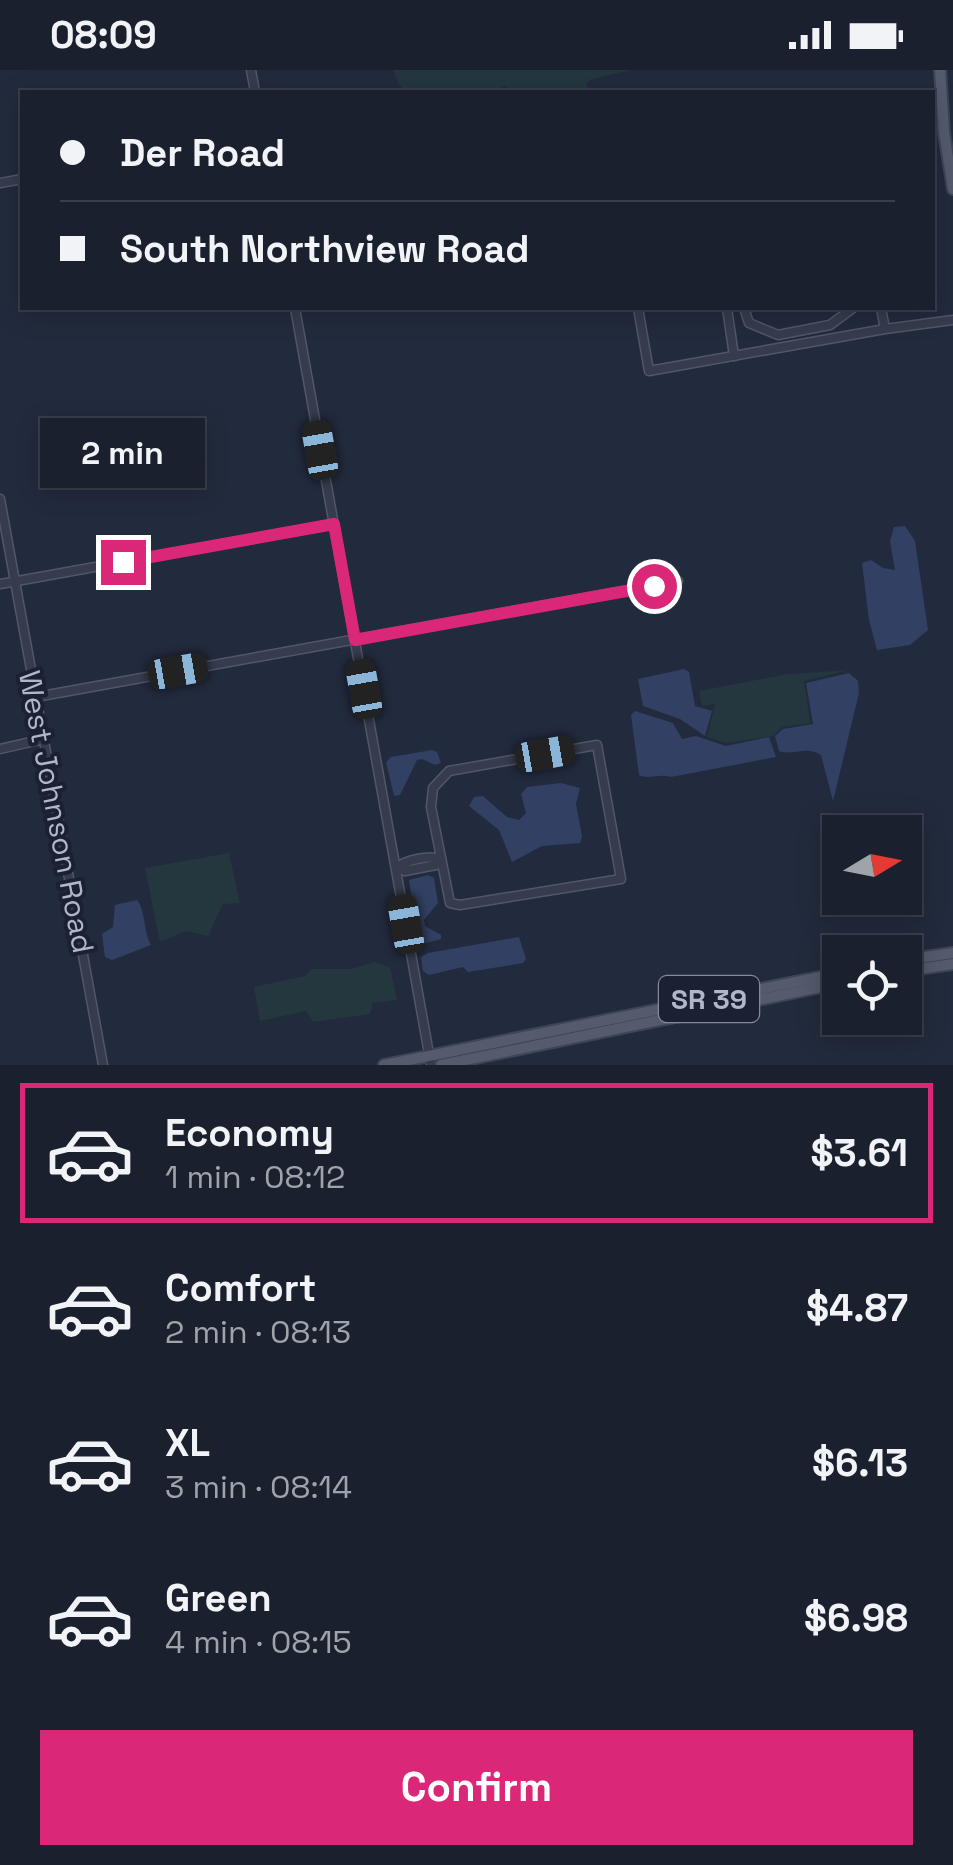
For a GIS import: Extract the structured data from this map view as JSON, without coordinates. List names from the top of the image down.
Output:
{
  "streets": {
    "main road": ["SR 39"],
    "street": ["West Johnson Road"]
  },
  "north": "right",
  "page": {
    "status": "08:09",
    "banner": ["Der Road", "South Northview Road"],
    "bubble": "2 min",
    "list": [
      {
        "name": "Economy",
        "note": "1 min · 08:12",
        "value": "$3.61"
      },
      {
        "name": "Comfort",
        "note": "2 min · 08:13",
        "value": "$4.87"
      },
      {
        "name": "XL",
        "note": "3 min · 08:14",
        "value": "$6.13"
      },
      {
        "name": "Green",
        "note": "4 min · 08:15",
        "value": "$6.98"
      }
    ],
    "buttons": "Confirm"
  }
}
